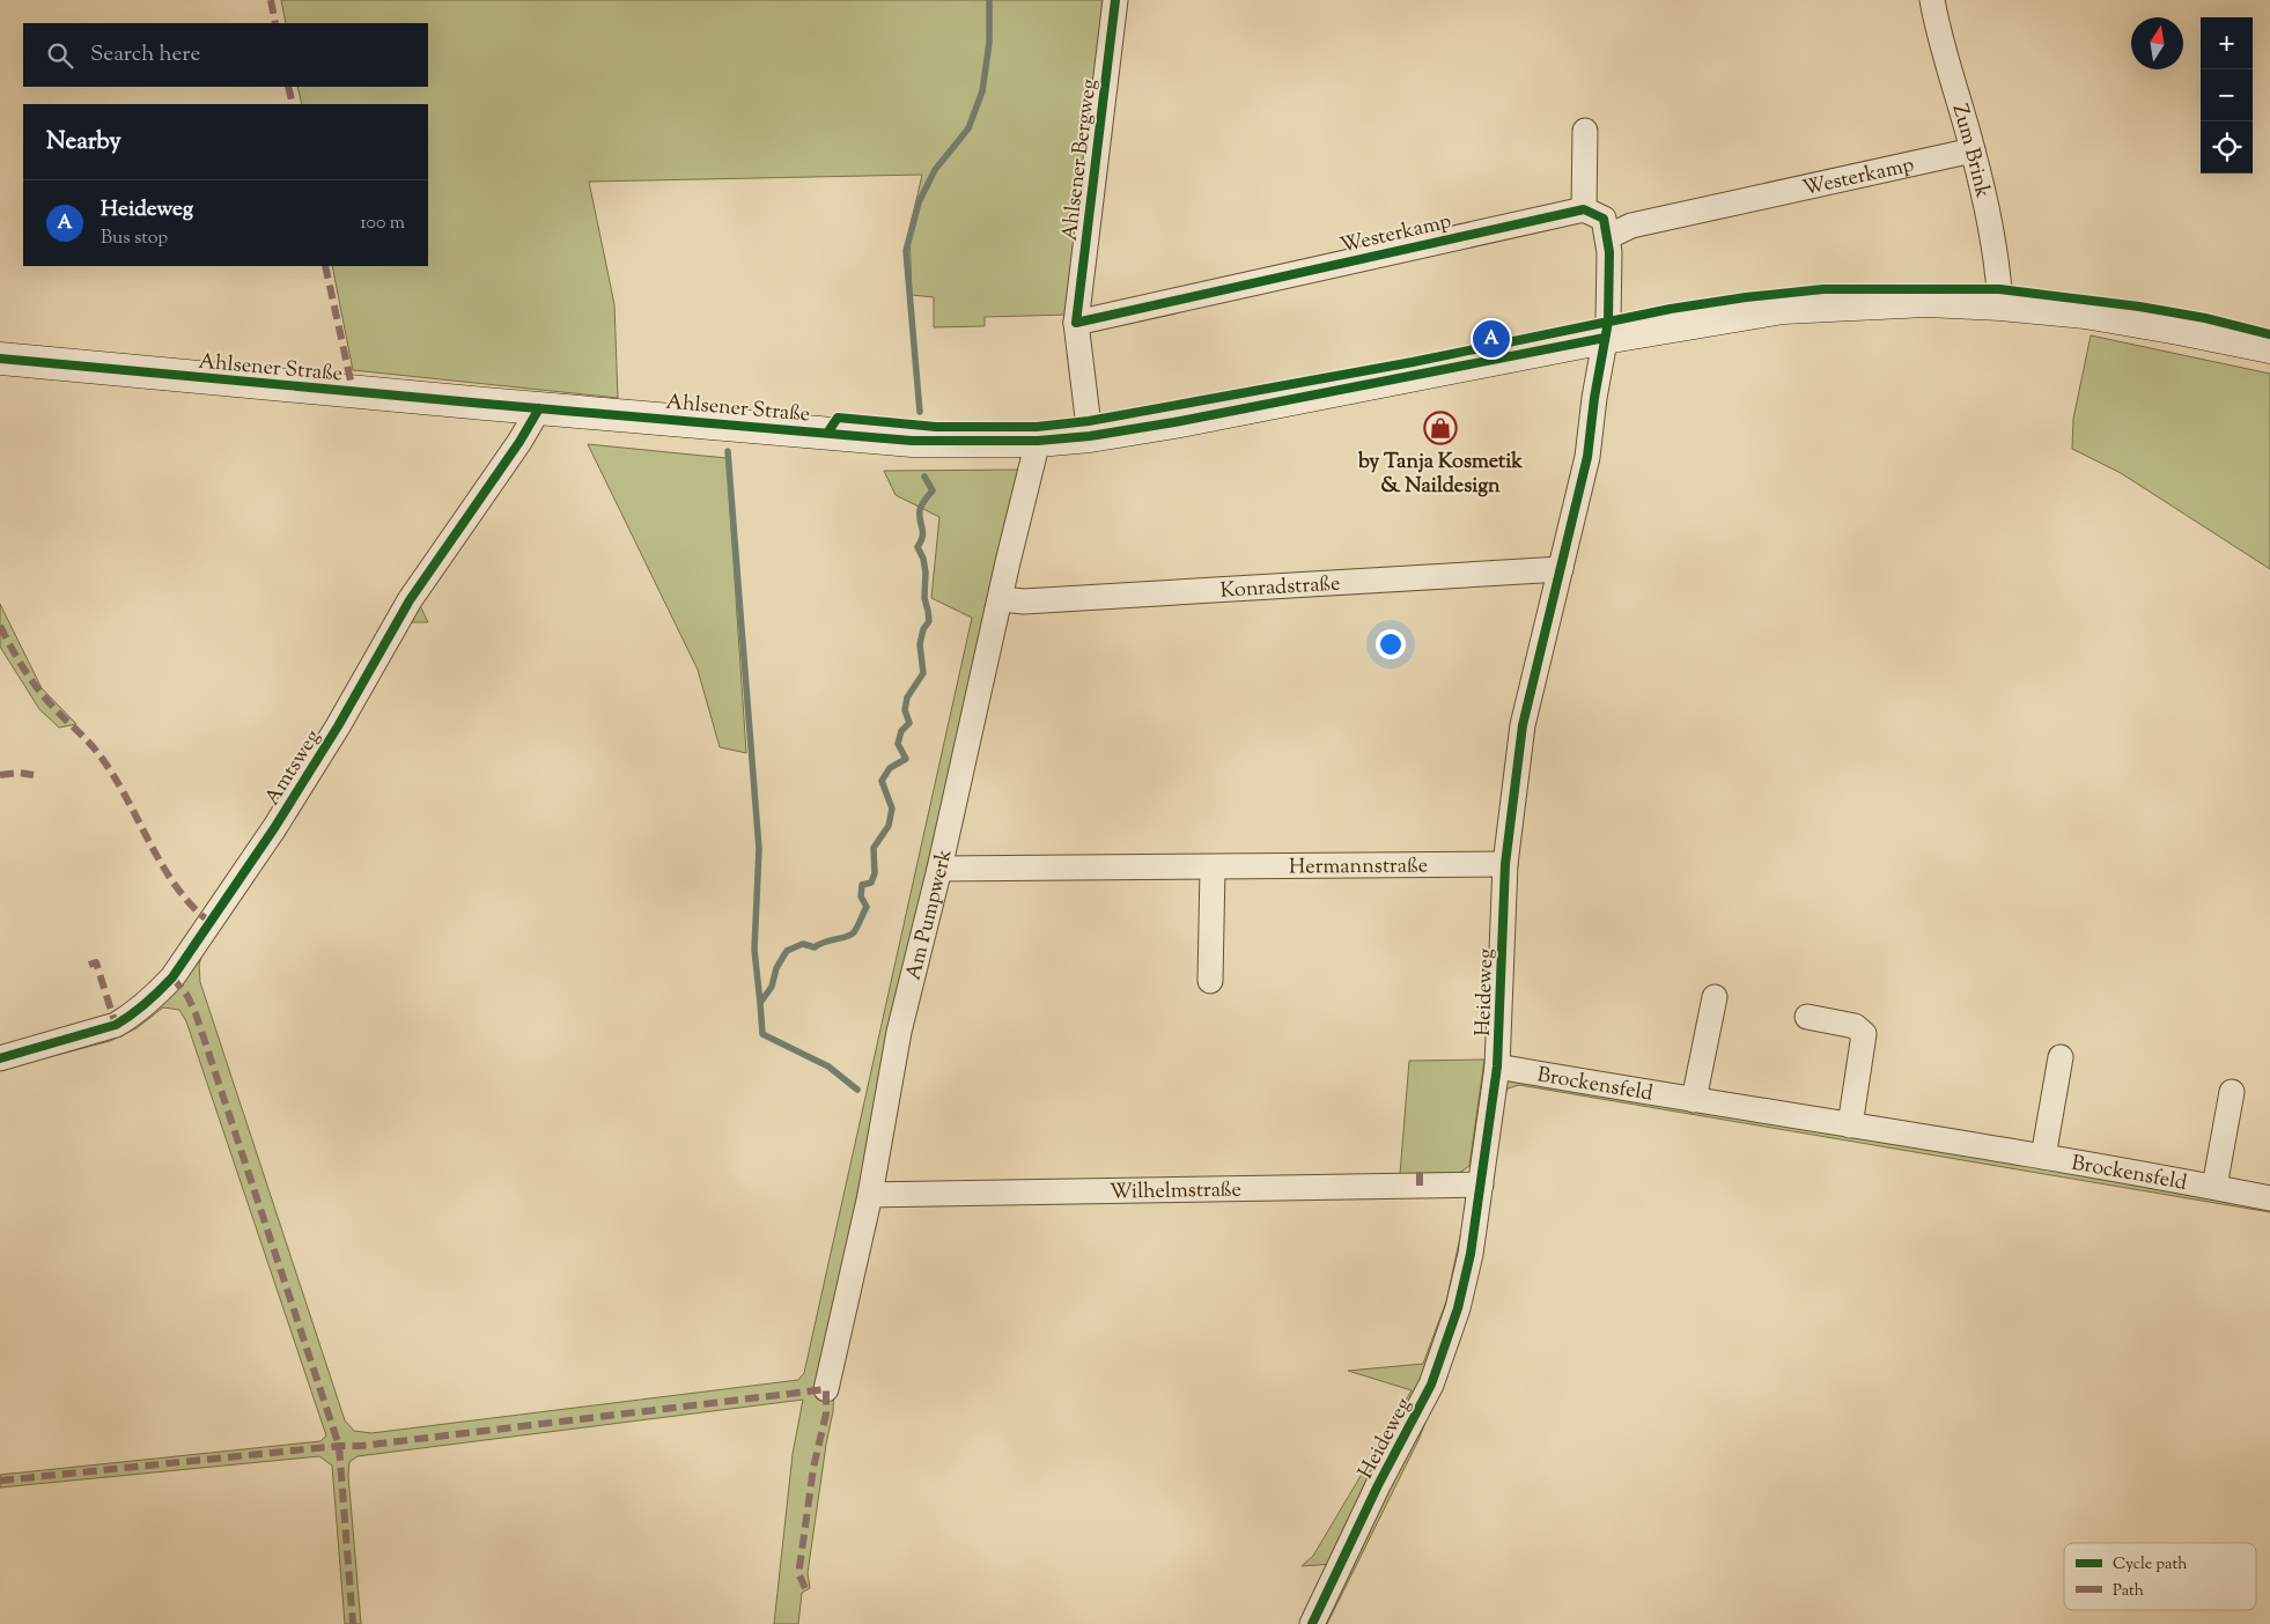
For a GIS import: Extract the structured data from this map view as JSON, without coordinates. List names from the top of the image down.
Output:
{
  "streets": {
    "main road": ["Ahlsener Straße"],
    "street": [
      "Zum Brink",
      "Ahlsener Bergweg",
      "Westerkamp",
      "Konradstraße",
      "Amtsweg",
      "Hermannstraße",
      "Am Pumpwerk",
      "Heideweg",
      "Brockensfeld",
      "Wilhelmstraße"
    ]
  },
  "crossings": [
    ["Zum Brink", "Westerkamp"],
    ["Zum Brink", "Ahlsener Straße"],
    ["Ahlsener Bergweg", "Westerkamp"],
    ["Ahlsener Bergweg", "Ahlsener Straße"],
    ["Ahlsener Straße", "Amtsweg"],
    ["Ahlsener Straße", "Am Pumpwerk"],
    ["Ahlsener Straße", "Heideweg"],
    ["Konradstraße", "Am Pumpwerk"],
    ["Konradstraße", "Heideweg"],
    ["Hermannstraße", "Am Pumpwerk"],
    ["Hermannstraße", "Heideweg"],
    ["Am Pumpwerk", "Wilhelmstraße"],
    ["Heideweg", "Brockensfeld"],
    ["Heideweg", "Wilhelmstraße"]
  ],
  "places": {
    "shop": ["by Tanja Kosmetik & Naildesign"]
  },
  "legend": ["Cycle path", "Path"],
  "north": "top",
  "page": {
    "map_buttons": ["+", "−"],
    "search": "Search here",
    "heading": "Nearby",
    "list": [
      {
        "mark": "A",
        "name": "Heideweg",
        "note": "Bus stop",
        "value": "100 m"
      }
    ],
    "pins": "A"
  }
}
